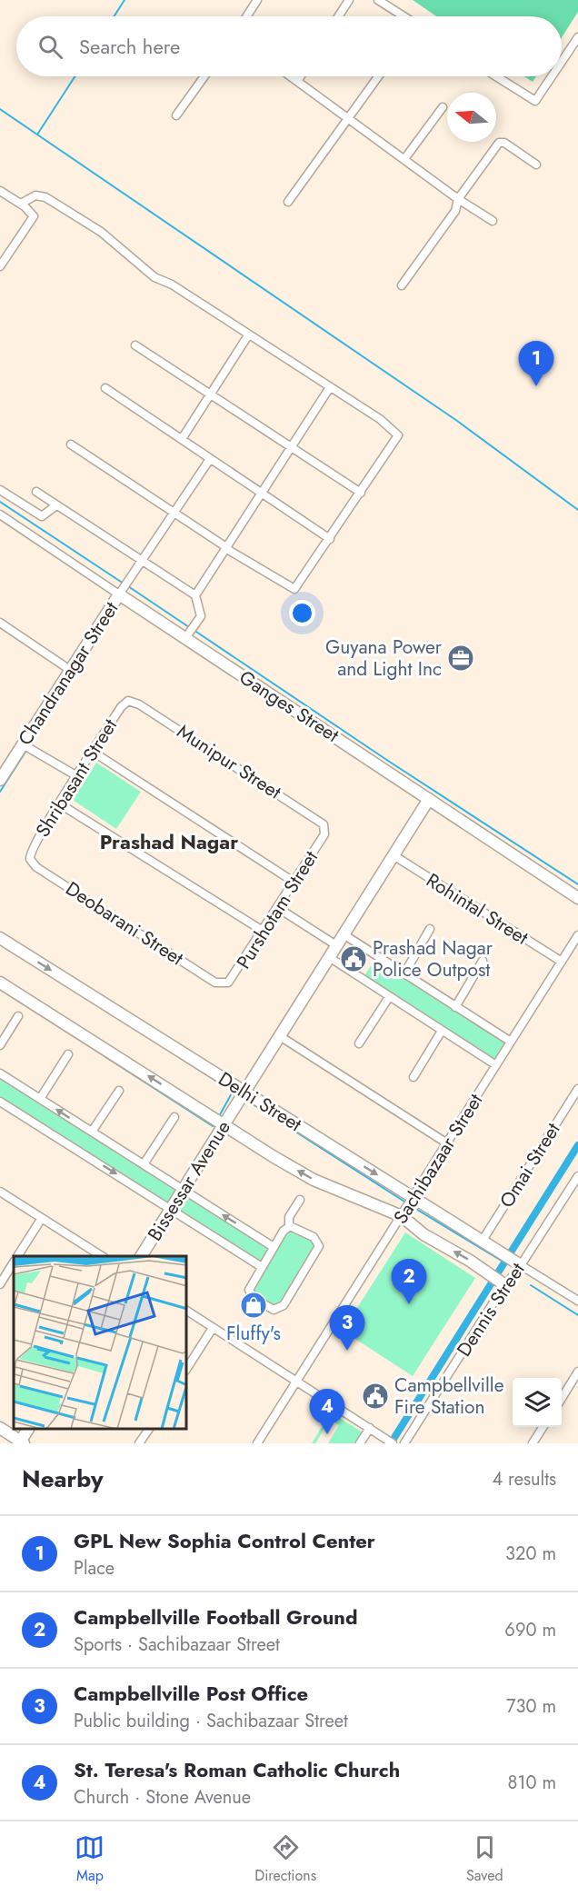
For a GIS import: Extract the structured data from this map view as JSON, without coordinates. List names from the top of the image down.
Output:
{
  "streets": {
    "street": [
      "Chandranagar Street",
      "Ganges Street",
      "Munipur Street",
      "Shribasant Street",
      "Rohintal Street",
      "Purshotam Street",
      "Deobarani Street",
      "Delhi Street",
      "Sachibazaar Street",
      "Omai Street",
      "Bissessar Avenue",
      "Dennis Street"
    ]
  },
  "crossings": [
    ["Chandranagar Street", "Ganges Street"],
    ["Ganges Street", "Bissessar Avenue"],
    ["Munipur Street", "Shribasant Street"],
    ["Munipur Street", "Purshotam Street"],
    ["Shribasant Street", "Deobarani Street"],
    ["Rohintal Street", "Sachibazaar Street"],
    ["Rohintal Street", "Bissessar Avenue"],
    ["Purshotam Street", "Deobarani Street"],
    ["Delhi Street", "Sachibazaar Street"],
    ["Delhi Street", "Omai Street"],
    ["Delhi Street", "Bissessar Avenue"],
    ["Delhi Street", "Dennis Street"]
  ],
  "districts": ["Prashad Nagar"],
  "places": {
    "office": ["Guyana Power and Light Inc"],
    "public building": ["Prashad Nagar Police Outpost", "Campbellville Fire Station"],
    "shop": ["Fluffy's"]
  },
  "north": "left",
  "page": {
    "search": "Search here",
    "pins": [
      "1",
      "2",
      "3",
      "4"
    ],
    "heading": ["Nearby", "4 results"],
    "list": [
      {
        "mark": "1",
        "name": "GPL New Sophia Control Center",
        "note": "Place",
        "value": "320 m"
      },
      {
        "mark": "2",
        "name": "Campbellville Football Ground",
        "note": "Sports · Sachibazaar Street",
        "value": "690 m"
      },
      {
        "mark": "3",
        "name": "Campbellville Post Office",
        "note": "Public building · Sachibazaar Street",
        "value": "730 m"
      },
      {
        "mark": "4",
        "name": "St. Teresa's Roman Catholic Church",
        "note": "Church · Stone Avenue",
        "value": "810 m"
      }
    ],
    "nav": ["Map", "Directions", "Saved"]
  }
}
